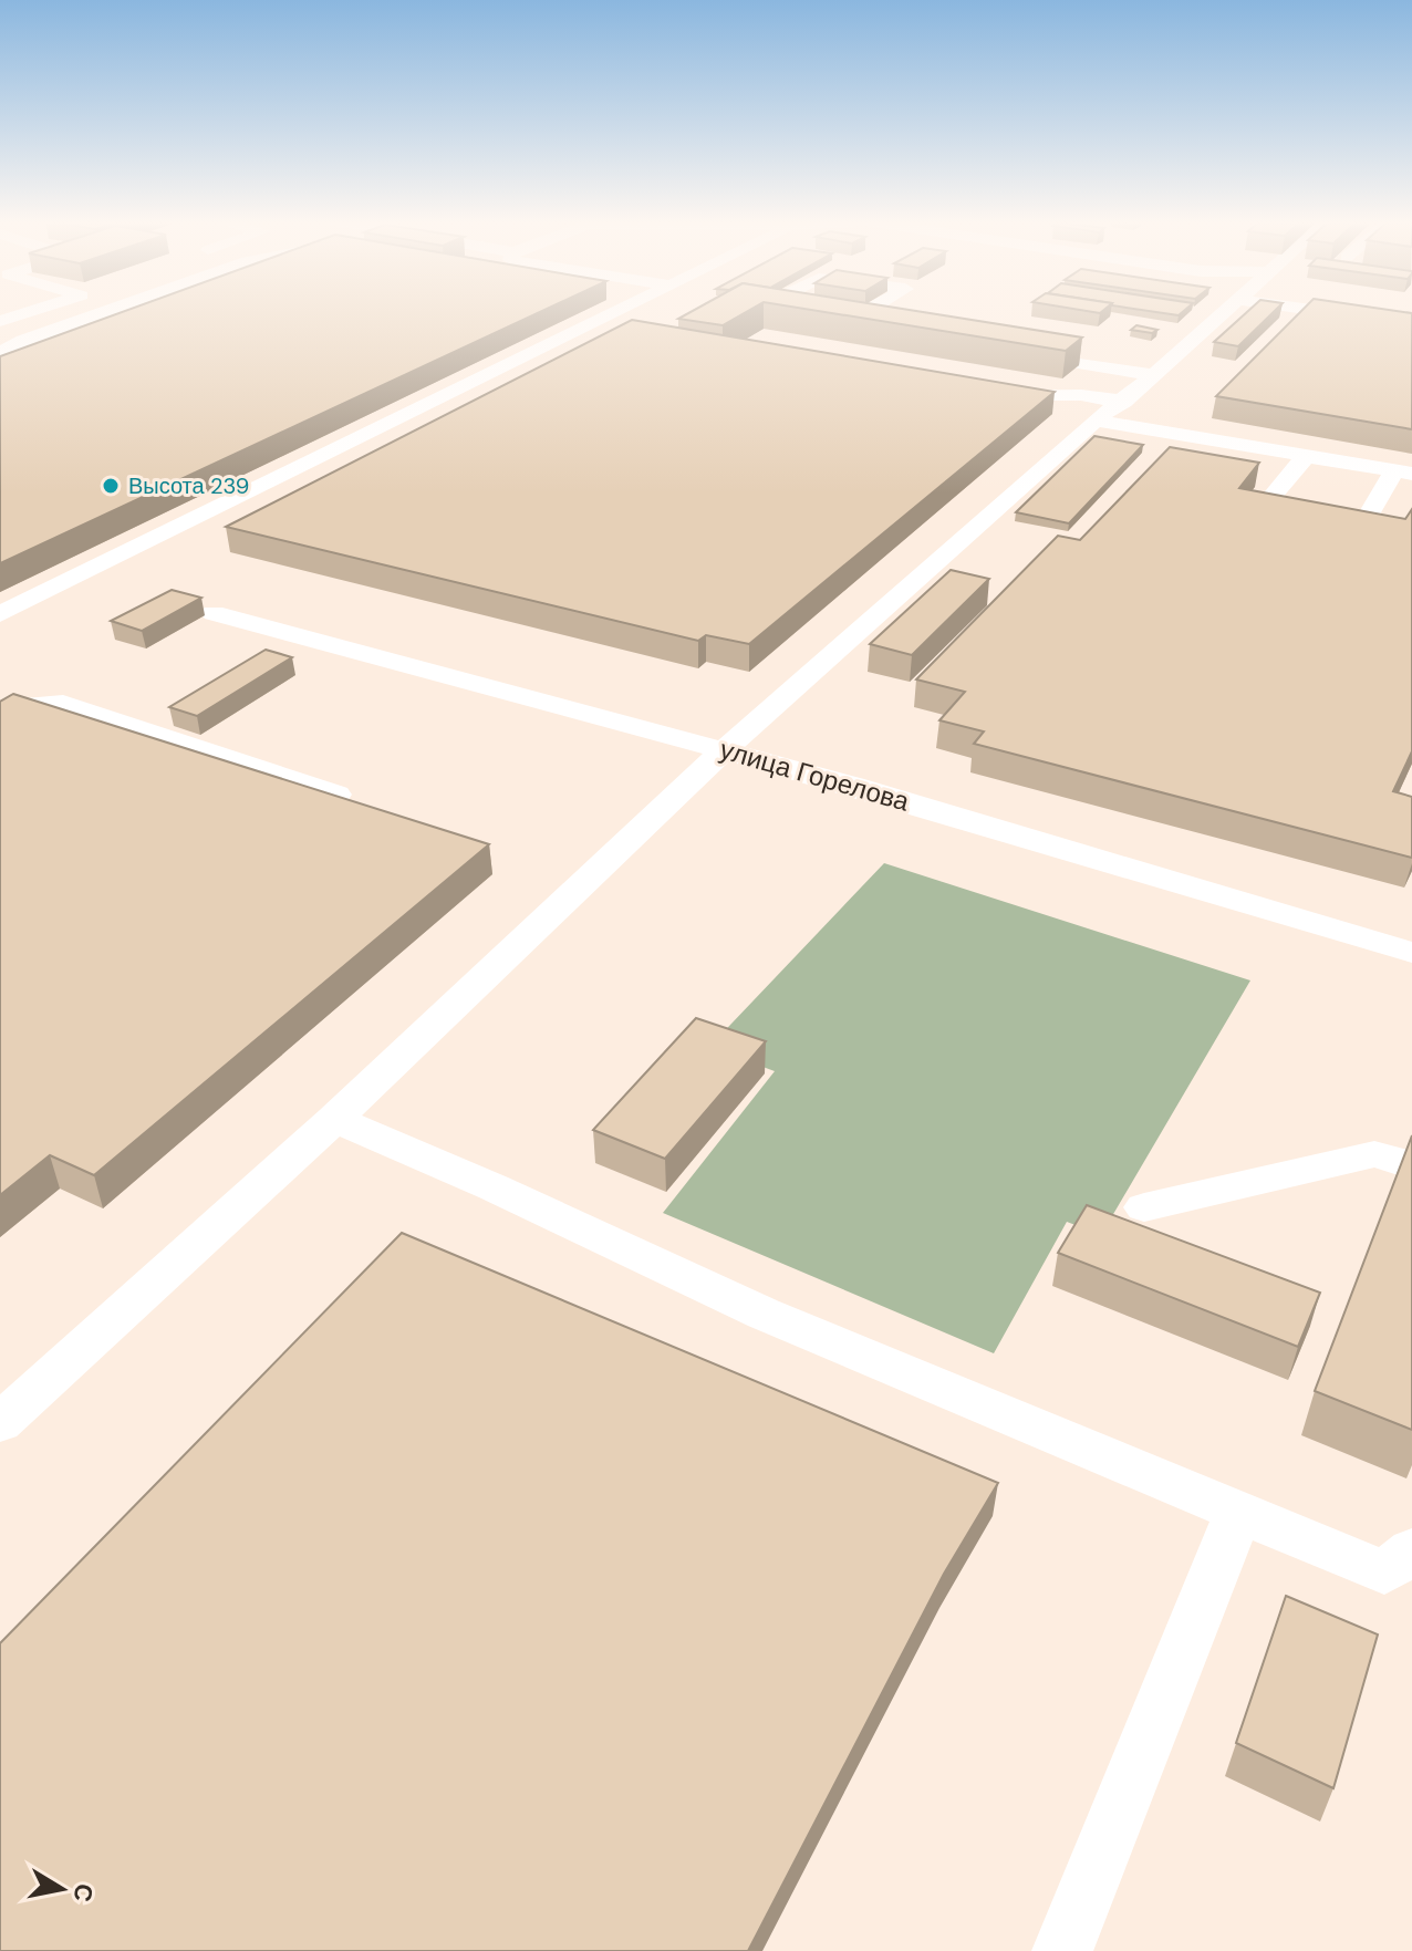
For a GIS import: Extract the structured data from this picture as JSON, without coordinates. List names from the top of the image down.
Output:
{
  "streets": {
    "street": ["улица Горелова"]
  },
  "places": ["Высота 239"],
  "north": "right"
}
